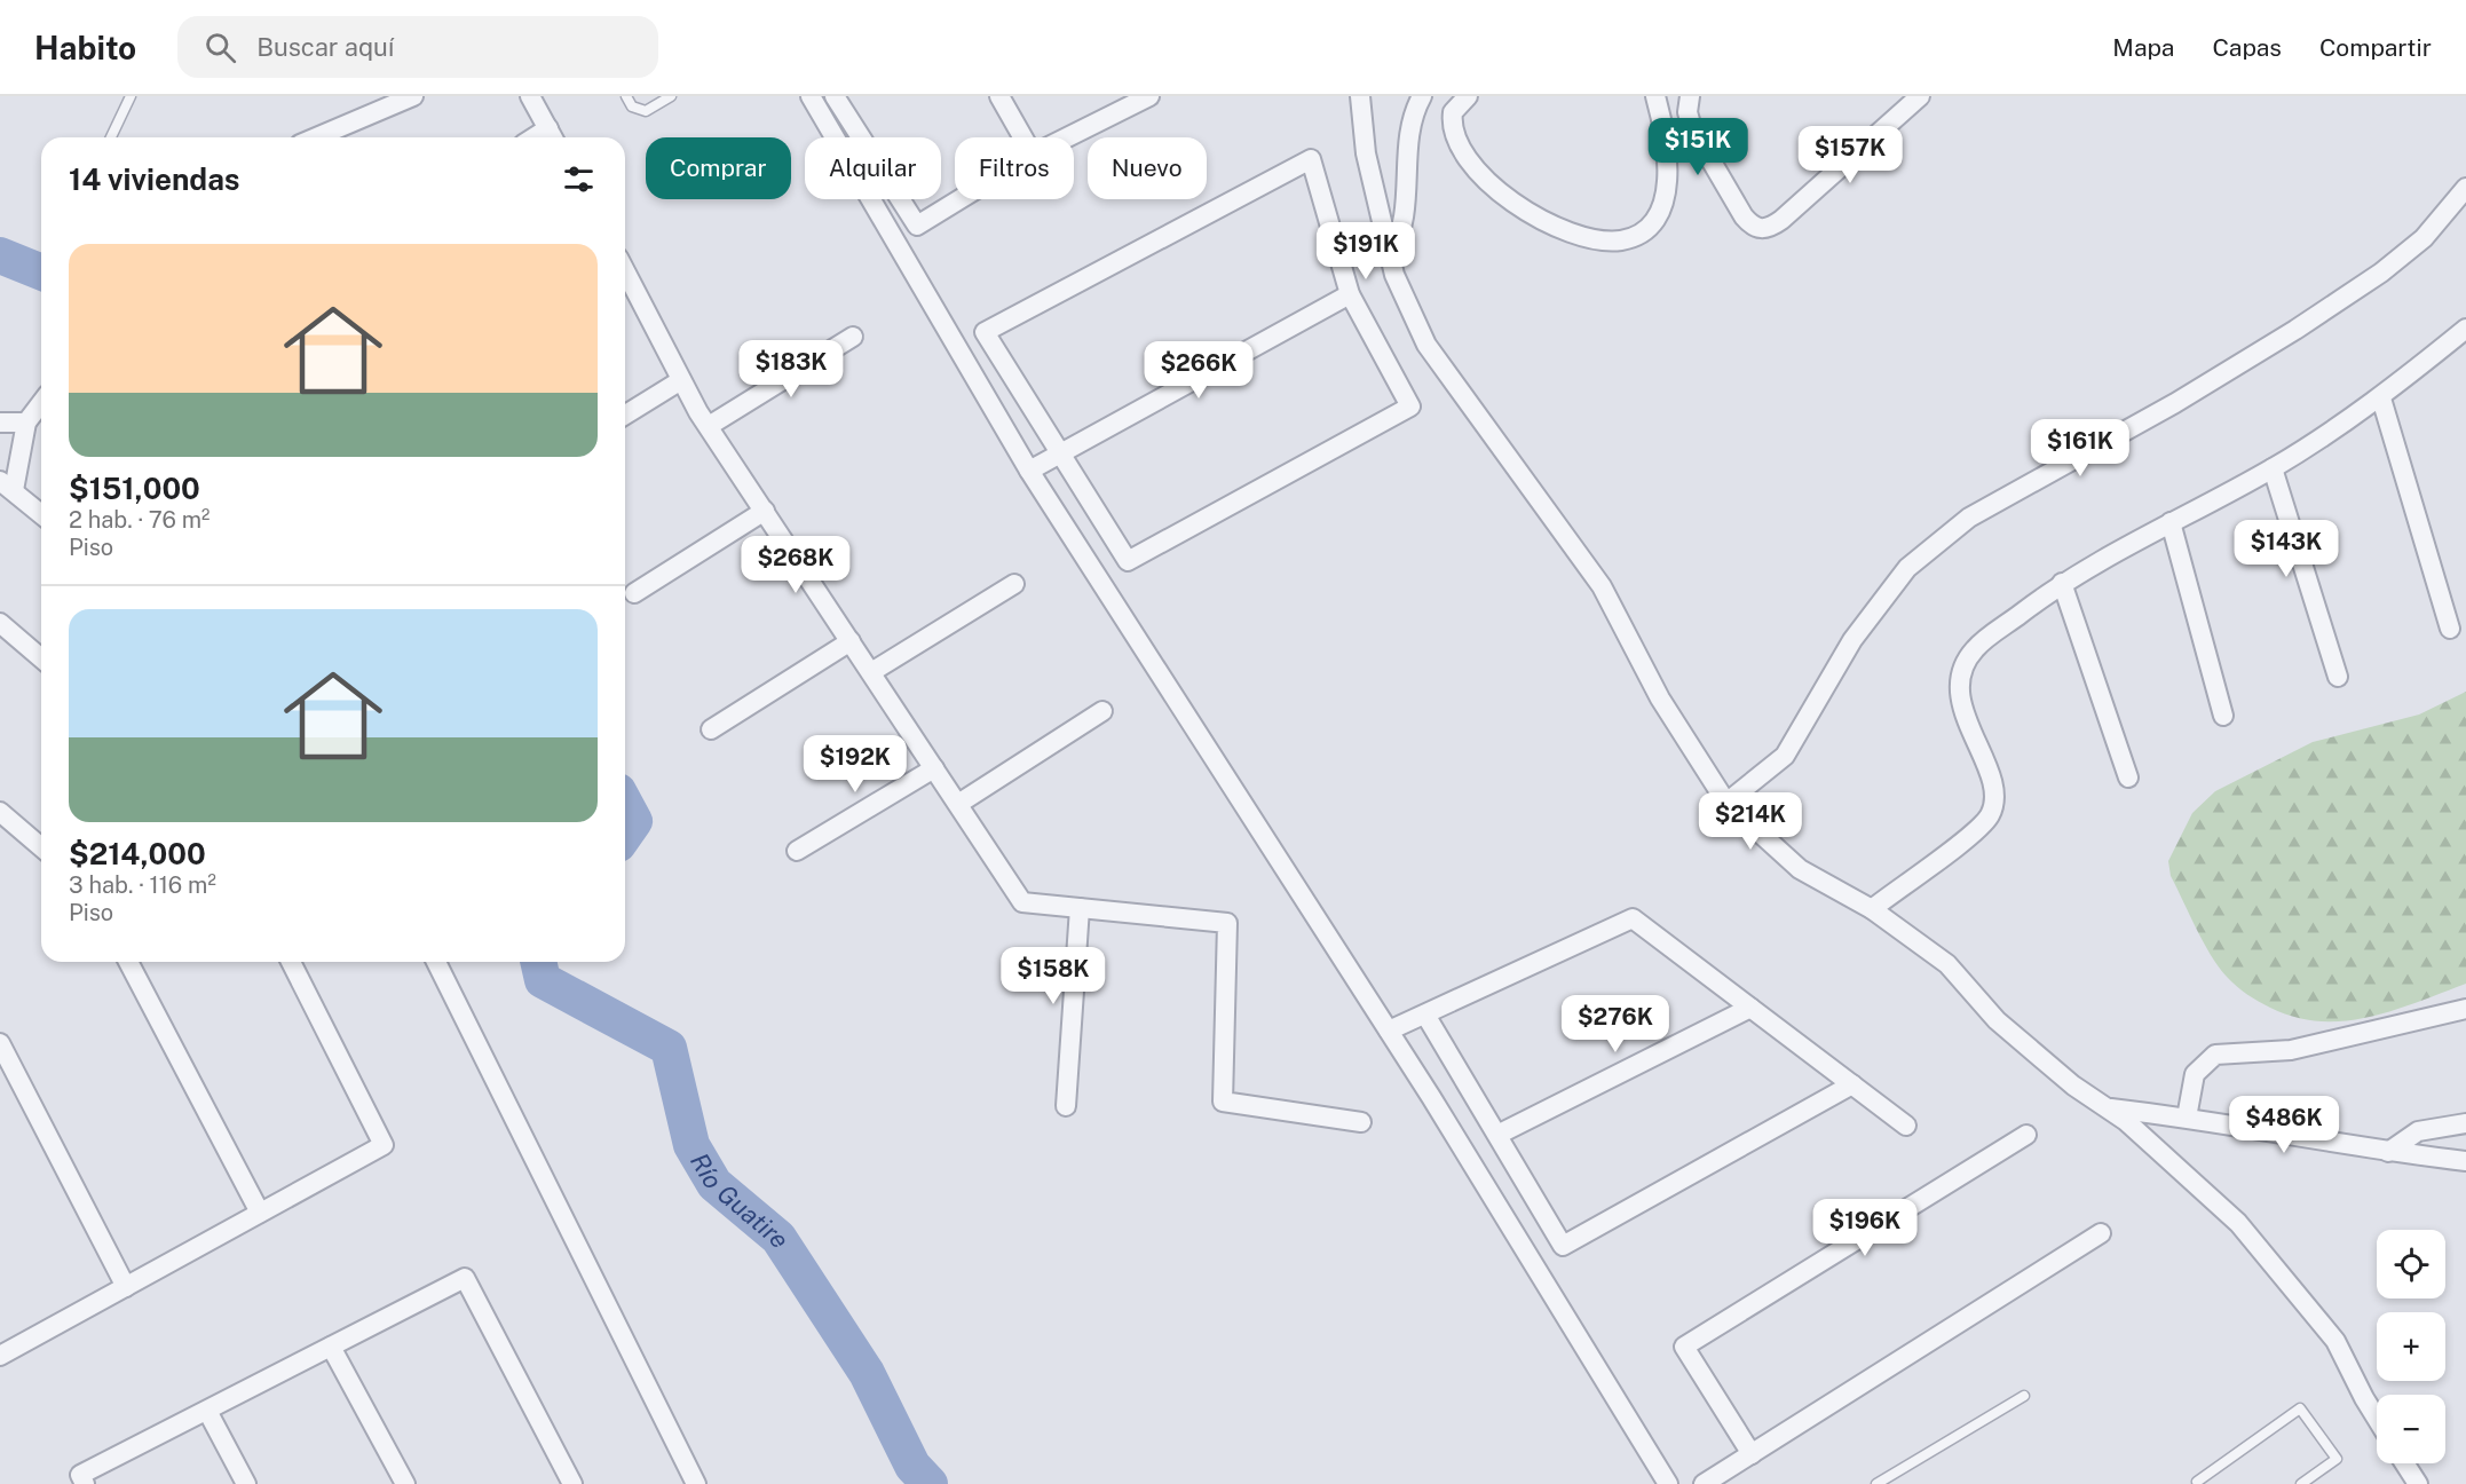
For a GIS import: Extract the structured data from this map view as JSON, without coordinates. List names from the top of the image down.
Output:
{
  "water": ["Río Guatire"],
  "page": {
    "header": "Habito",
    "search": "Buscar aquí",
    "nav": ["Mapa", "Capas", "Compartir"],
    "price": [
      "$151K",
      "$157K",
      "$191K",
      "$183K",
      "$266K",
      "$161K",
      "$143K",
      "$268K",
      "$192K",
      "$214K",
      "$158K",
      "$276K",
      "$486K",
      "$196K"
    ],
    "chip": [
      "Comprar",
      "Alquilar",
      "Filtros",
      "Nuevo"
    ],
    "heading": "14 viviendas",
    "list": [
      {
        "name": "$151,000",
        "note": "2 hab. · 76 m² · Piso"
      },
      {
        "name": "$214,000",
        "note": "3 hab. · 116 m² · Piso"
      }
    ],
    "map_buttons": ["+", "−"]
  }
}
